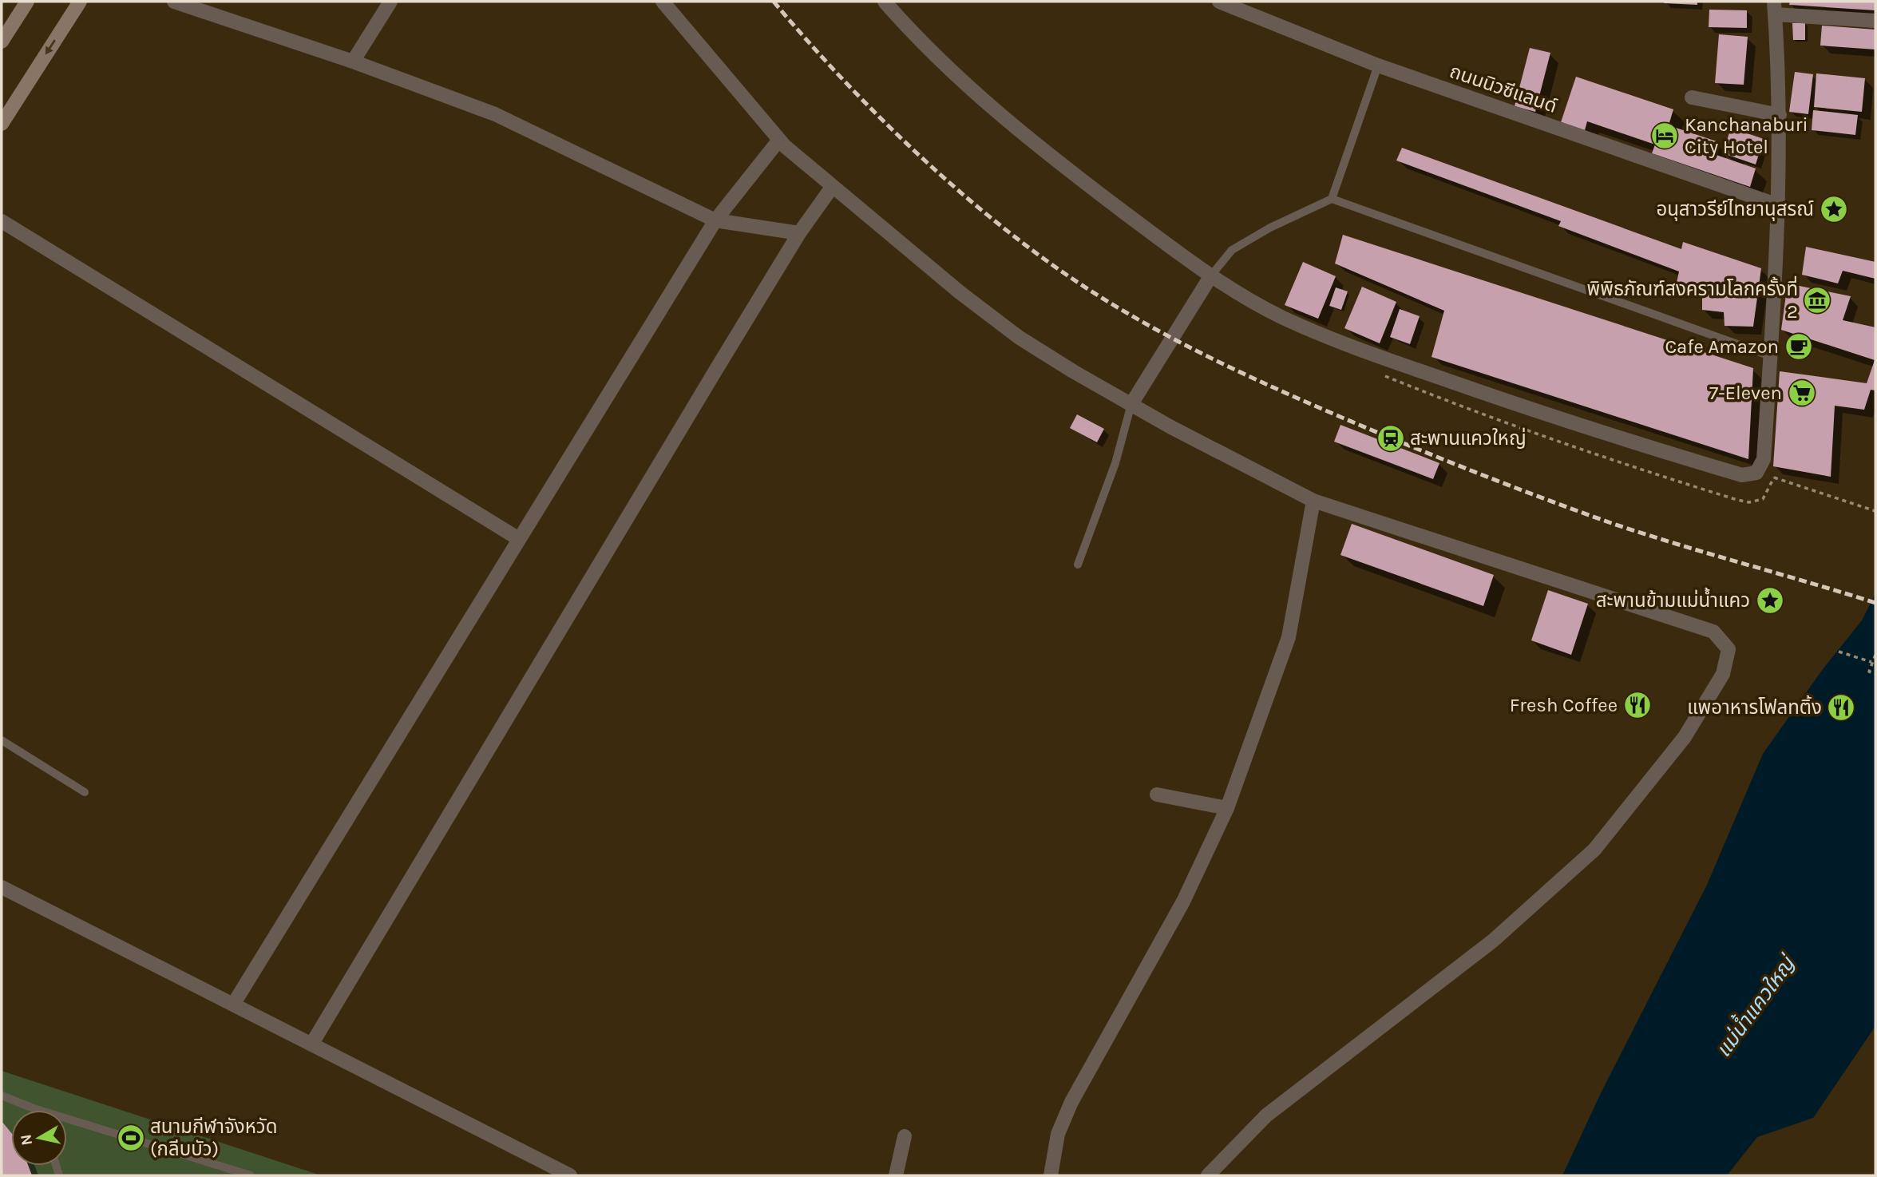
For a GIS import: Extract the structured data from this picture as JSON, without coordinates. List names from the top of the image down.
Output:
{
  "streets": {
    "street": ["ถนนนิวซีแลนด์"]
  },
  "water": ["แม่น้ำแควใหญ่"],
  "places": {
    "hotel": ["Kanchanaburi City Hotel"],
    "place": ["อนุสาวรีย์ไทยานุสรณ์", "สะพานข้ามแม่น้ำแคว"],
    "museum": ["พิพิธภัณฑ์สงครามโลกครั้งที่ 2"],
    "cafe": ["Cafe Amazon"],
    "supermarket": ["7-Eleven"],
    "station": ["สะพานแควใหญ่"],
    "restaurant": ["Fresh Coffee", "แพอาหารโฟลทติ้ง"],
    "sports": ["สนามกีฬาจังหวัด (กลีบบัว)"]
  },
  "north": "left"
}
